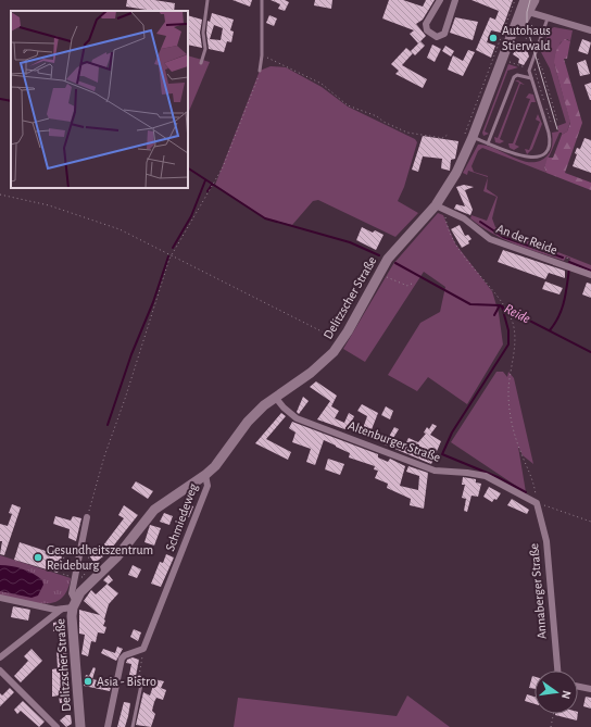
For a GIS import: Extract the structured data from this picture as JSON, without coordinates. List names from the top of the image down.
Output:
{
  "streets": {
    "main road": ["Delitzscher Straße"],
    "street": [
      "An der Reide",
      "Altenburger Straße",
      "Schmiedeweg",
      "Annaberger Straße"
    ]
  },
  "crossings": [
    ["An der Reide", "Delitzscher Straße"],
    ["Delitzscher Straße", "Altenburger Straße"],
    ["Delitzscher Straße", "Schmiedeweg"],
    ["Altenburger Straße", "Annaberger Straße"]
  ],
  "water": ["Reide"],
  "places": ["Autohaus Stierwald", "Gesundheitszentrum Reideburg", "Asia - Bistro"],
  "north": "right"
}
